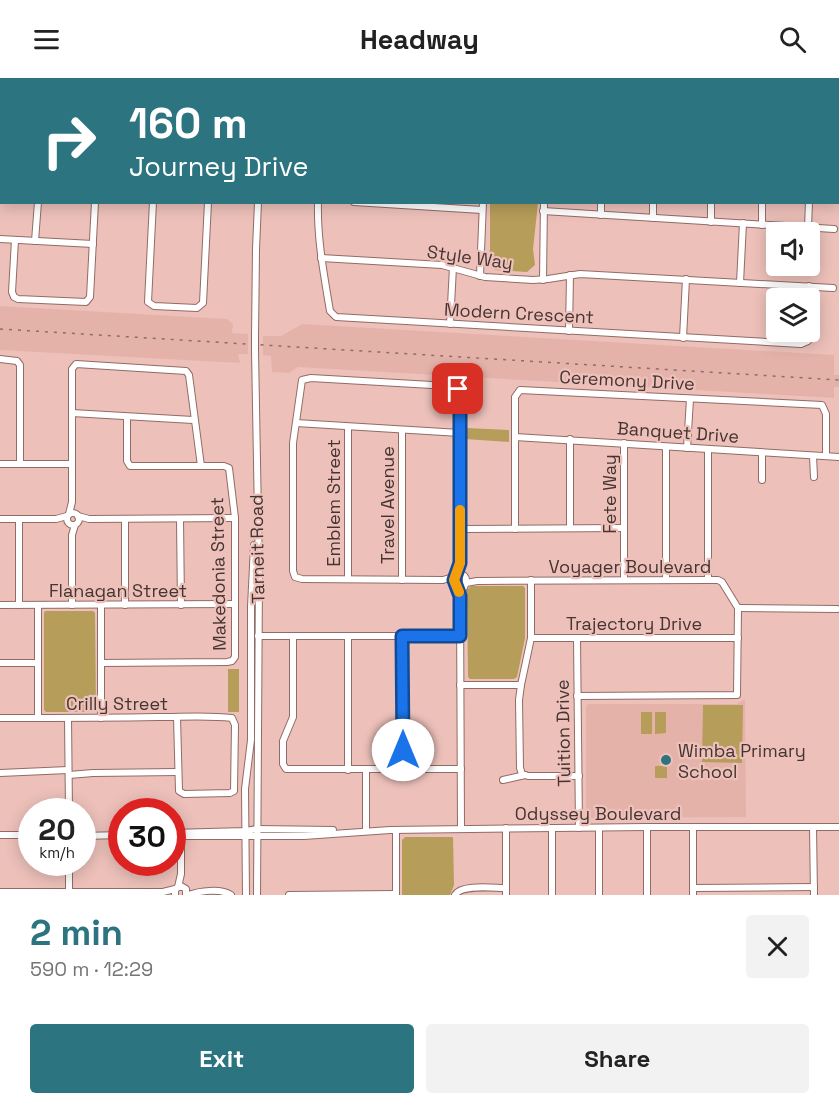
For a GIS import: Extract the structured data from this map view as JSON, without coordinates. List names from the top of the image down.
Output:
{
  "streets": {
    "street": [
      "Style Way",
      "Modern Crescent",
      "Ceremony Drive",
      "Banquet Drive",
      "Fete Way",
      "Emblem Street",
      "Travel Avenue",
      "Tarneit Road",
      "Voyager Boulevard",
      "Makedonia Street",
      "Flanagan Street",
      "Trajectory Drive",
      "Crilly Street",
      "Tuition Drive",
      "Odyssey Boulevard"
    ]
  },
  "crossings": [
    ["Style Way", "Modern Crescent"],
    ["Ceremony Drive", "Banquet Drive"],
    ["Banquet Drive", "Fete Way"],
    ["Fete Way", "Voyager Boulevard"],
    ["Emblem Street", "Voyager Boulevard"],
    ["Travel Avenue", "Voyager Boulevard"],
    ["Tarneit Road", "Odyssey Boulevard"],
    ["Makedonia Street", "Flanagan Street"],
    ["Trajectory Drive", "Tuition Drive"],
    ["Tuition Drive", "Odyssey Boulevard"]
  ],
  "places": ["Wimba Primary School"],
  "page": {
    "header": "Headway",
    "turn": ["160 m", "Journey Drive"],
    "speed": "20 km/h",
    "limit": "30",
    "heading": ["2 min", "590 m · 12:29"],
    "buttons": ["Exit", "Share"]
  }
}
